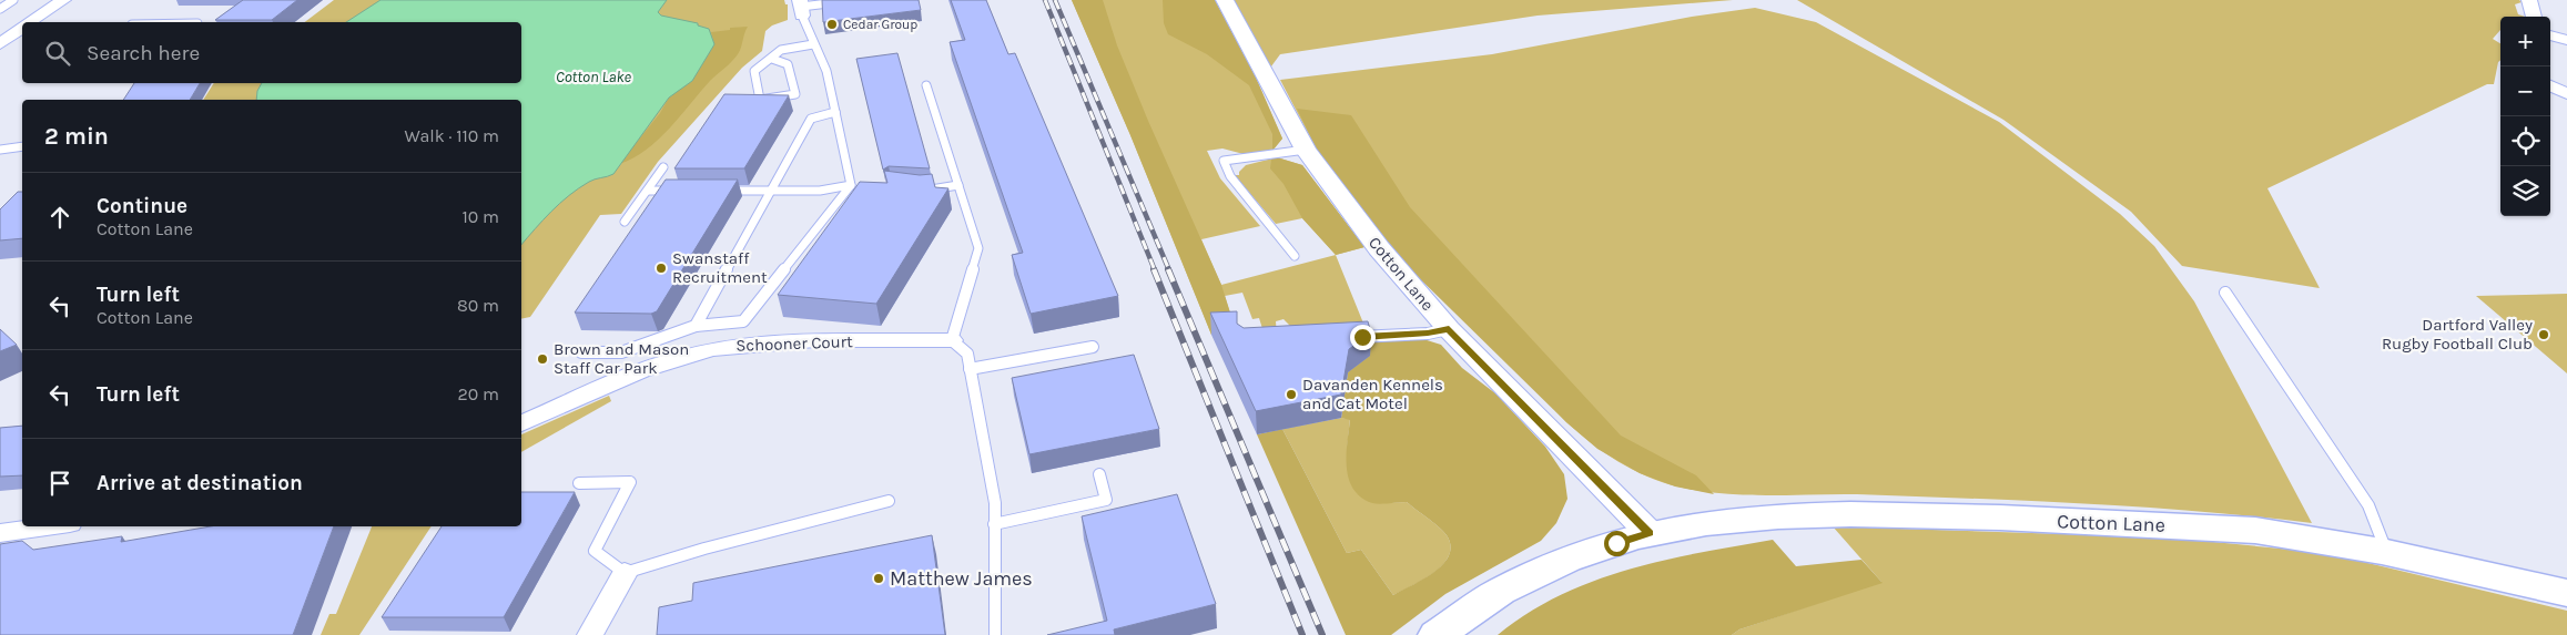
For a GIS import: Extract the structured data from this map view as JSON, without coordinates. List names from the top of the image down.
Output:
{
  "streets": {
    "main road": ["Cotton Lane"],
    "street": ["Schooner Court"]
  },
  "water": ["Cotton Lake"],
  "places": [
    "Cedar Group",
    "Swanstaff Recruitment",
    "Dartford Valley Rugby Football Club",
    "Brown and Mason Staff Car Park",
    "Davanden Kennels and Cat Motel",
    "Matthew James"
  ],
  "page": {
    "map_buttons": ["+", "−"],
    "search": "Search here",
    "heading": ["2 min", "Walk · 110 m"],
    "list": [
      ["Continue", "Cotton Lane", "10 m"],
      ["Turn left", "Cotton Lane", "80 m"],
      ["Turn left", "20 m"],
      "Arrive at destination"
    ]
  }
}
